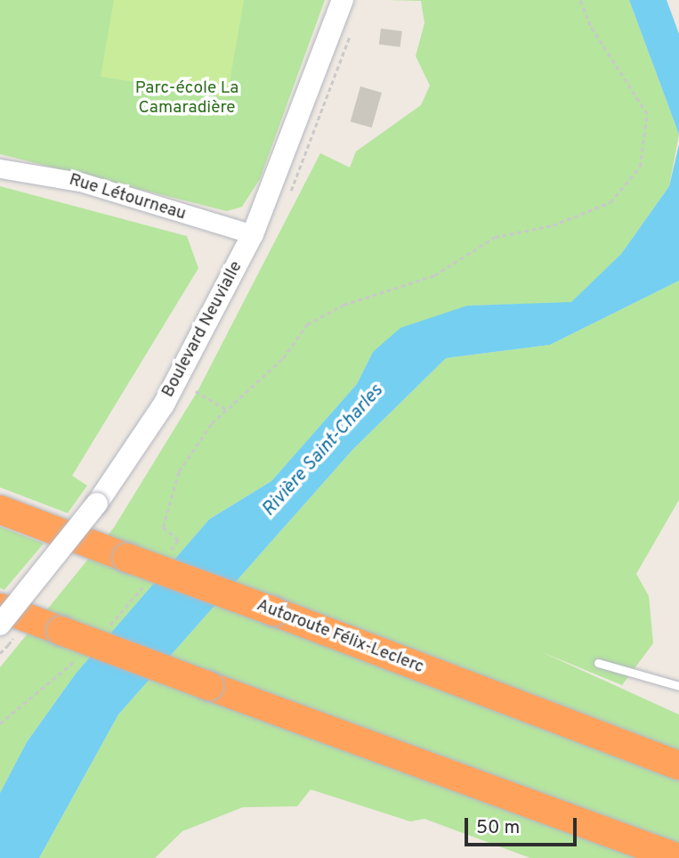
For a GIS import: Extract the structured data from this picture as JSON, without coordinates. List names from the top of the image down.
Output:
{
  "streets": {
    "highway": ["Autoroute Félix-Leclerc"],
    "main road": ["Boulevard Neuvialle"],
    "street": ["Rue Létourneau"]
  },
  "crossings": [
    ["Rue Létourneau", "Boulevard Neuvialle"]
  ],
  "water": ["Rivière Saint-Charles"],
  "parks": ["Parc-école La Camaradière"],
  "scale_bar": "50 m"
}
